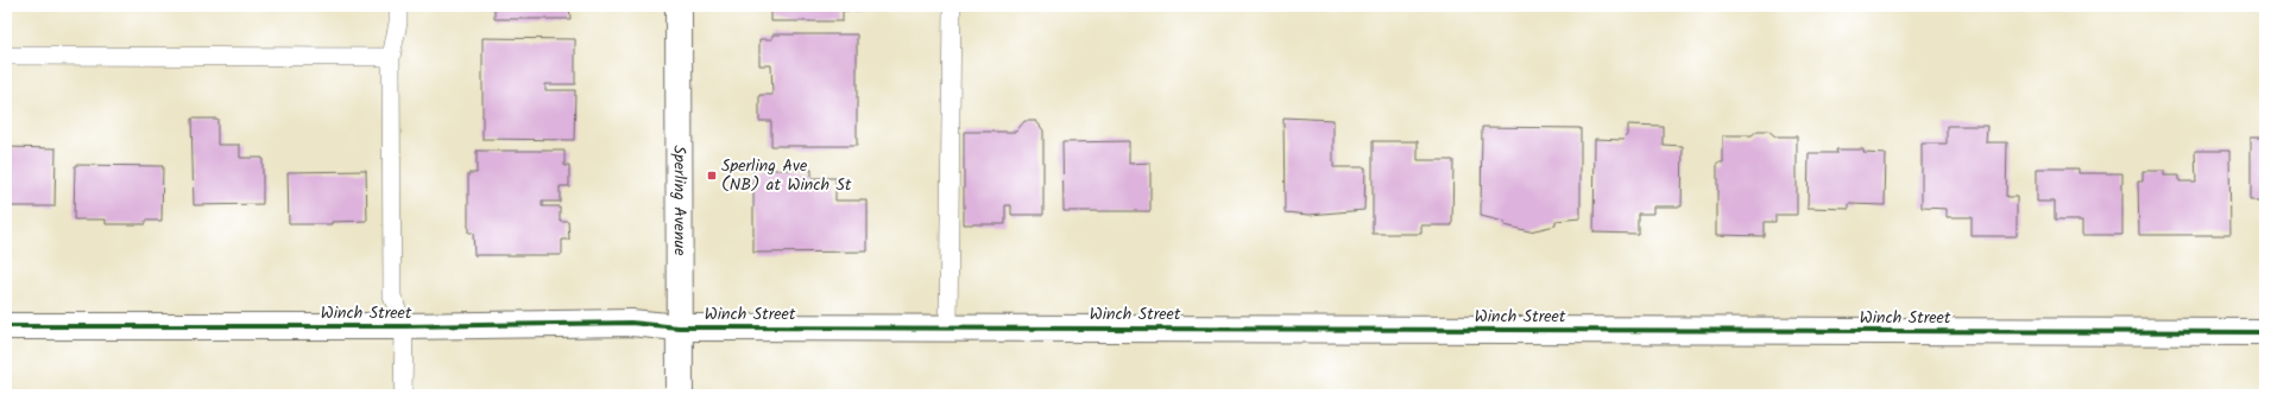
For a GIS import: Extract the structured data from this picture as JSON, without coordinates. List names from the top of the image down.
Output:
{
  "streets": {
    "street": ["Sperling Avenue", "Winch Street"]
  },
  "crossings": [
    ["Sperling Avenue", "Winch Street"]
  ],
  "places": {
    "transit": ["Sperling Ave (NB) at Winch St"]
  }
}
